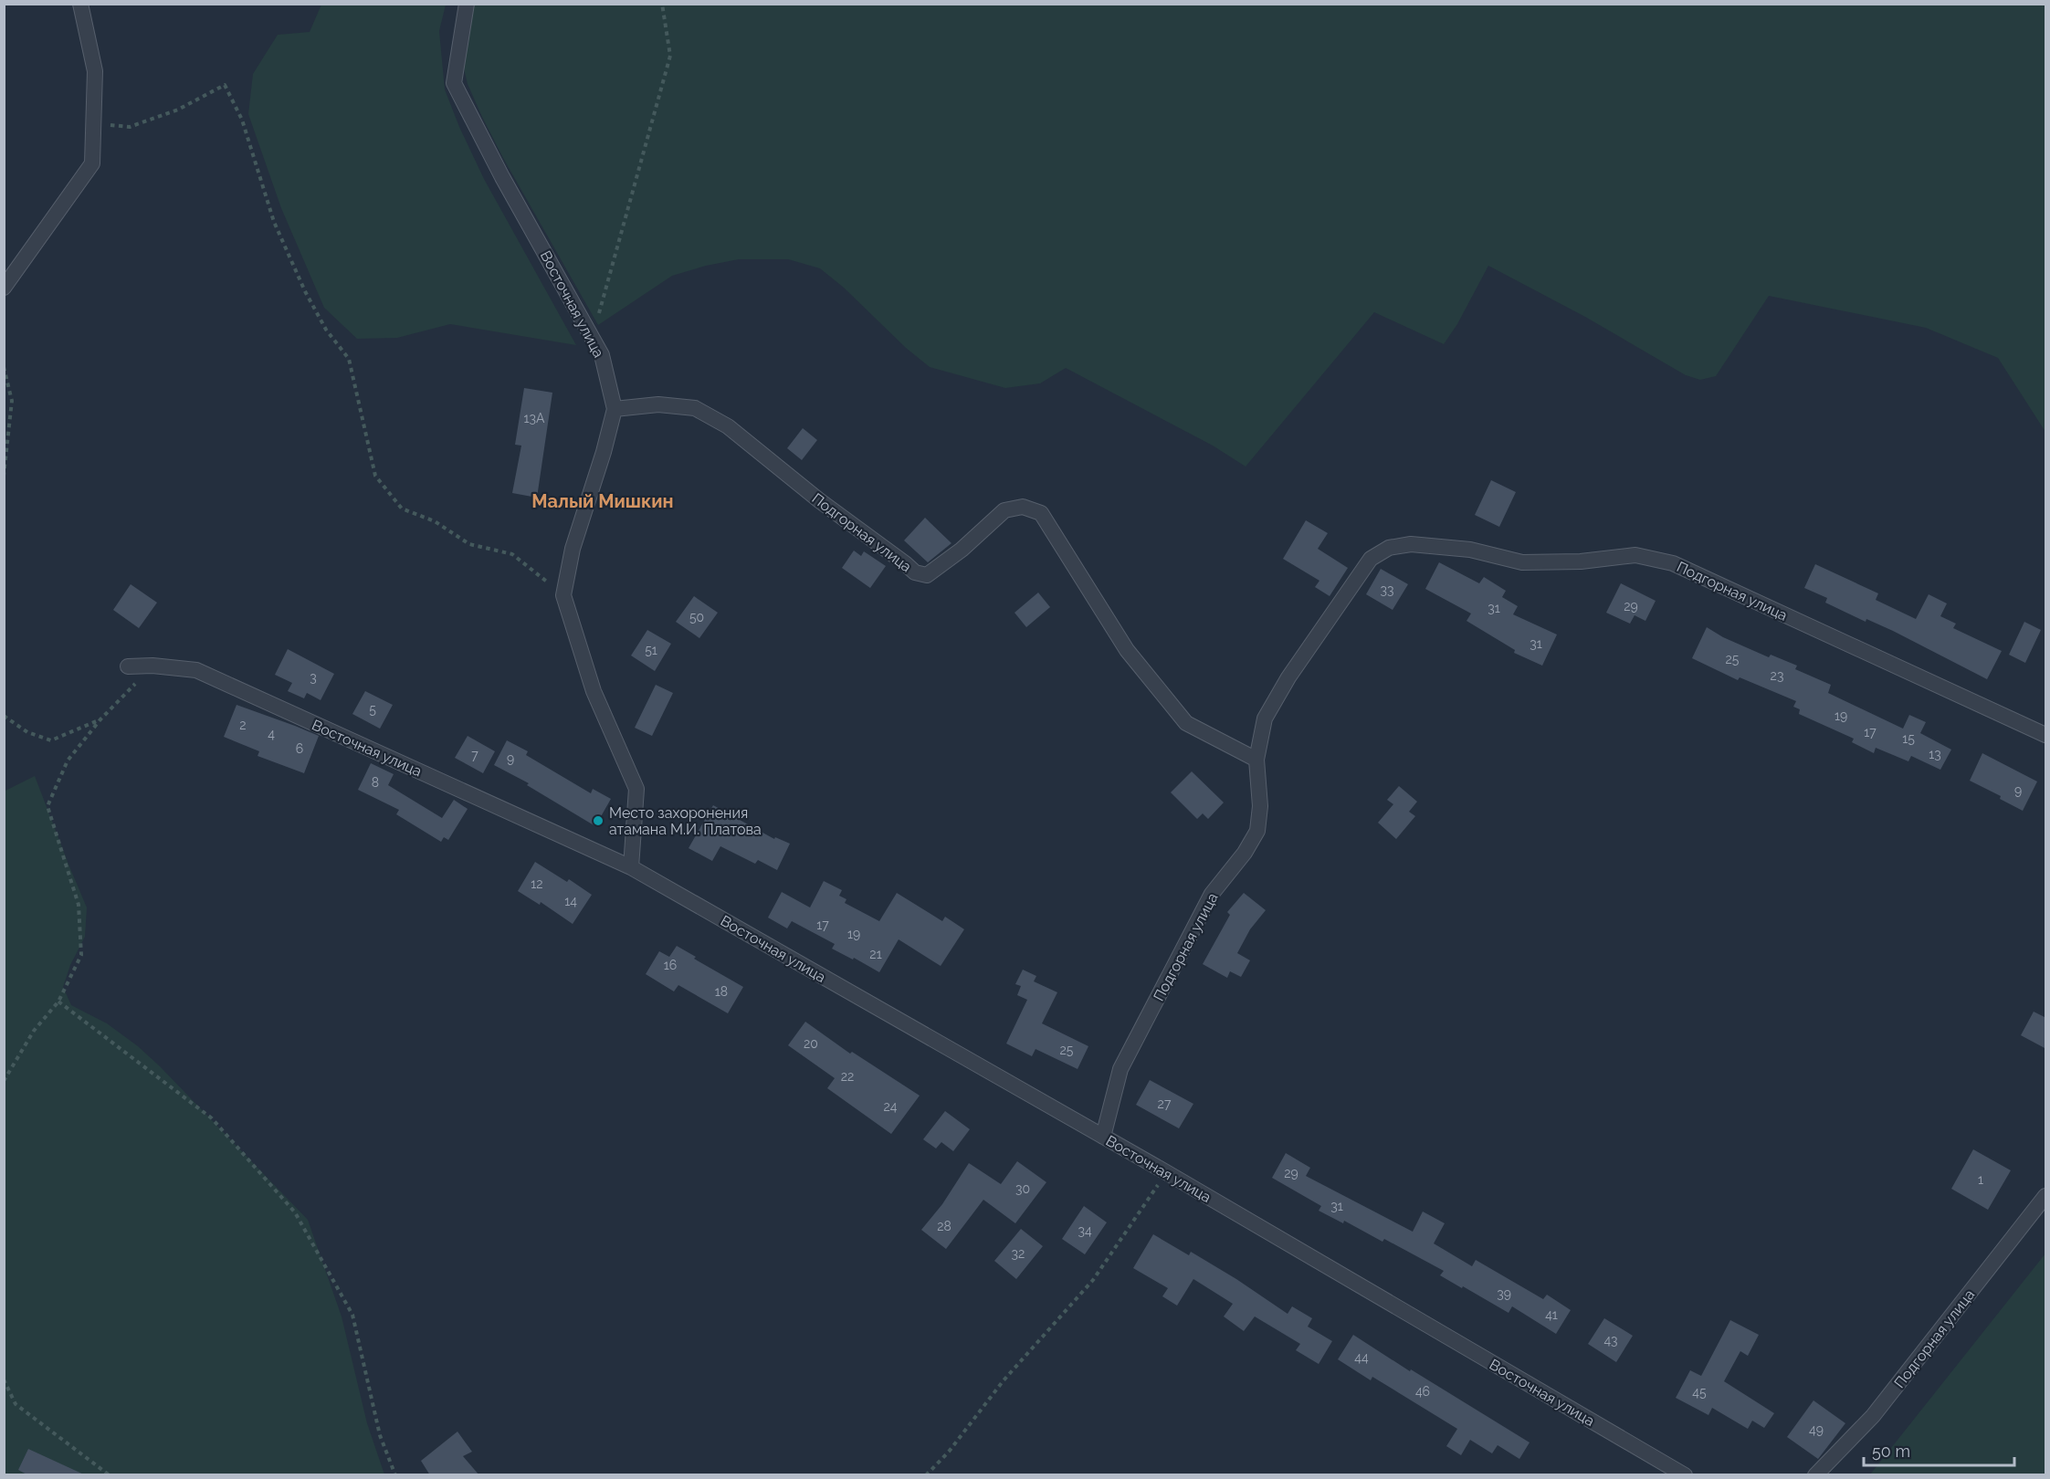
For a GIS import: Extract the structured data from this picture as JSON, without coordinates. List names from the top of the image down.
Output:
{
  "streets": {
    "street": ["Восточная улица", "Подгорная улица"]
  },
  "crossings": [
    ["Восточная улица", "Подгорная улица"]
  ],
  "districts": ["Малый Мишкин"],
  "places": ["Место захоронения атамана М.И. Платова"],
  "house_numbers": [
    "13А",
    "33",
    "29",
    "31",
    "50",
    "31",
    "51",
    "25",
    "23",
    "3",
    "5",
    "19",
    "2",
    "17",
    "4",
    "15",
    "6",
    "13",
    "7",
    "9",
    "8",
    "9",
    "12",
    "14",
    "17",
    "19",
    "21",
    "16",
    "18",
    "20",
    "25",
    "22",
    "27",
    "24",
    "29",
    "1",
    "30",
    "31",
    "28",
    "34",
    "32",
    "39",
    "41",
    "43",
    "44",
    "46",
    "45",
    "49"
  ],
  "scale_bar": "50 m"
}
